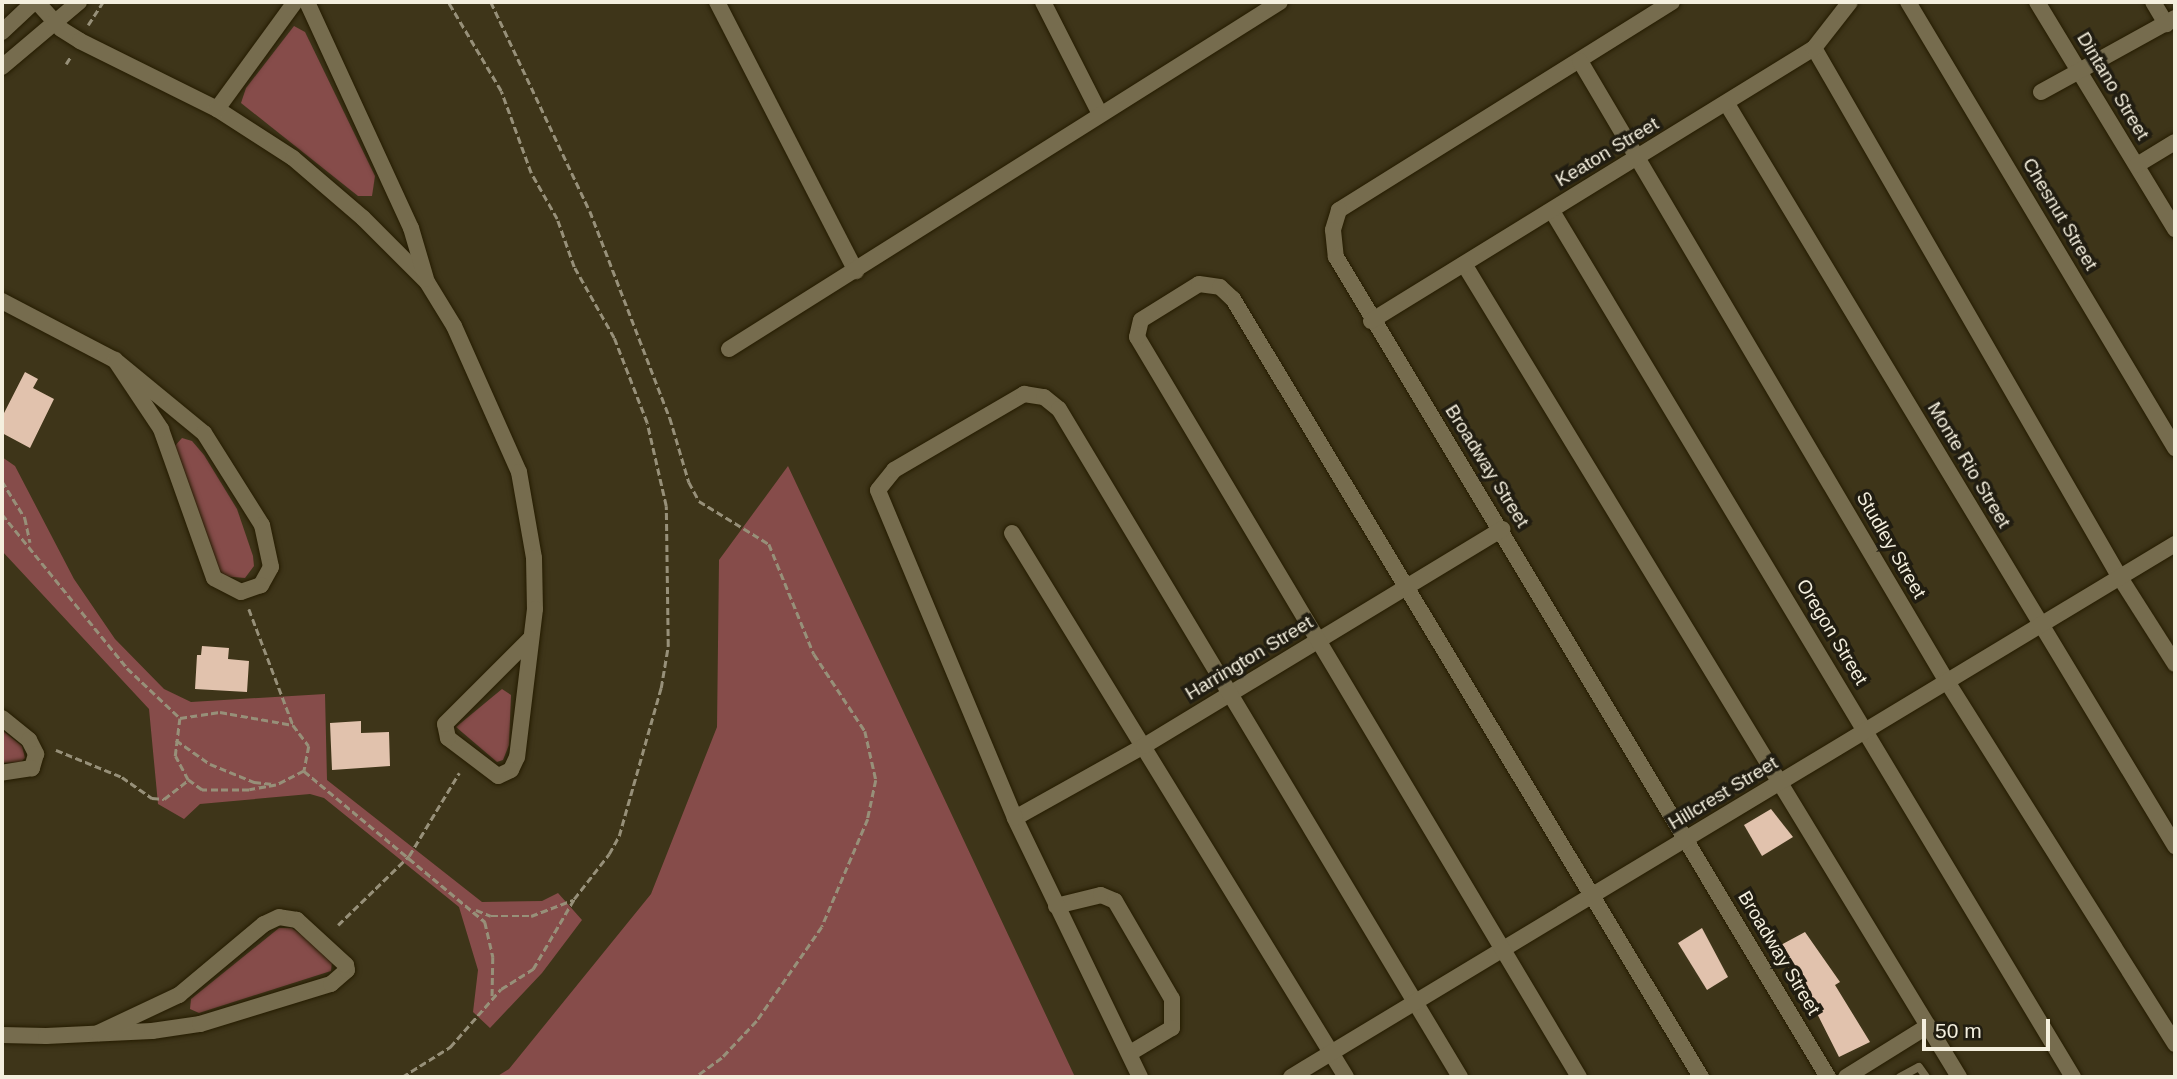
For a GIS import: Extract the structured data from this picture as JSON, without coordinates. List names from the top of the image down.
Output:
{
  "streets": {
    "street": [
      "Dintano Street",
      "Keaton Street",
      "Chesnut Street",
      "Monte Rio Street",
      "Broadway Street",
      "Studley Street",
      "Oregon Street",
      "Harrington Street",
      "Hillcrest Street"
    ]
  },
  "crossings": [
    ["Keaton Street", "Monte Rio Street"],
    ["Keaton Street", "Broadway Street"],
    ["Keaton Street", "Studley Street"],
    ["Keaton Street", "Oregon Street"],
    ["Monte Rio Street", "Hillcrest Street"],
    ["Broadway Street", "Studley Street"],
    ["Broadway Street", "Harrington Street"],
    ["Broadway Street", "Hillcrest Street"],
    ["Studley Street", "Hillcrest Street"],
    ["Oregon Street", "Hillcrest Street"]
  ],
  "scale_bar": "50 m"
}
